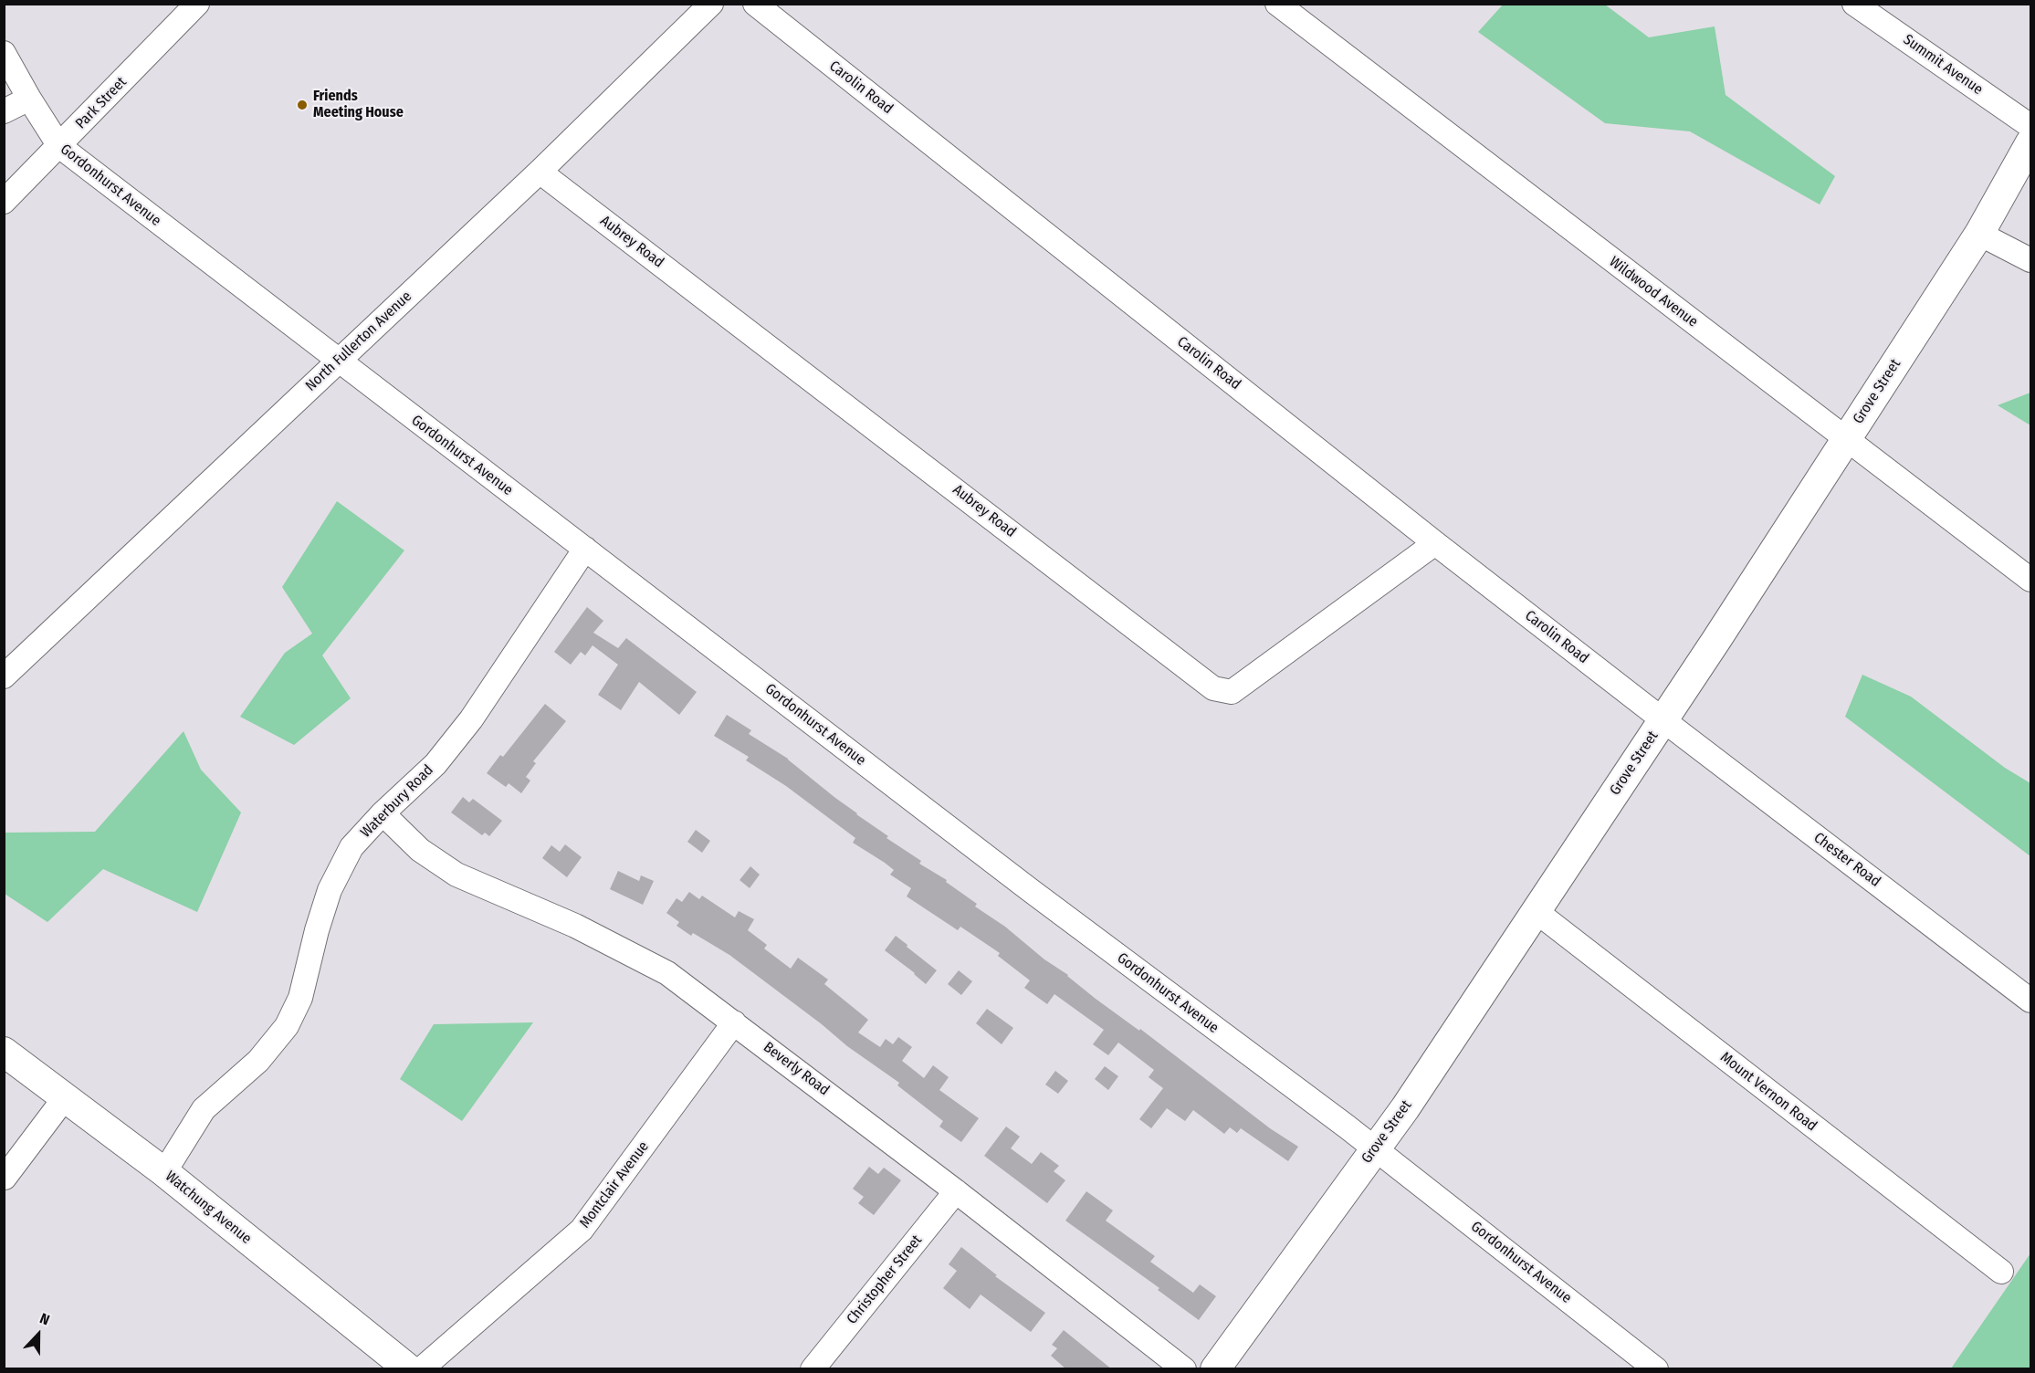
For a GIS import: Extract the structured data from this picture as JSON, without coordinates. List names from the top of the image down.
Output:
{
  "streets": {
    "main road": ["Grove Street", "Watchung Avenue"],
    "street": [
      "Summit Avenue",
      "Carolin Road",
      "Park Street",
      "Gordonhurst Avenue",
      "Aubrey Road",
      "Wildwood Avenue",
      "North Fullerton Avenue",
      "Waterbury Road",
      "Chester Road",
      "Beverly Road",
      "Mount Vernon Road",
      "Montclair Avenue",
      "Christopher Street"
    ]
  },
  "crossings": [
    ["Carolin Road", "Aubrey Road"],
    ["Carolin Road", "Grove Street"],
    ["Carolin Road", "Chester Road"],
    ["Park Street", "Gordonhurst Avenue"],
    ["Gordonhurst Avenue", "North Fullerton Avenue"],
    ["Gordonhurst Avenue", "Grove Street"],
    ["Gordonhurst Avenue", "Waterbury Road"],
    ["Aubrey Road", "North Fullerton Avenue"],
    ["Wildwood Avenue", "Grove Street"],
    ["Grove Street", "Chester Road"],
    ["Grove Street", "Mount Vernon Road"],
    ["Waterbury Road", "Beverly Road"],
    ["Waterbury Road", "Watchung Avenue"],
    ["Beverly Road", "Montclair Avenue"],
    ["Beverly Road", "Christopher Street"]
  ],
  "places": ["Friends Meeting House"],
  "north": "top"
}
